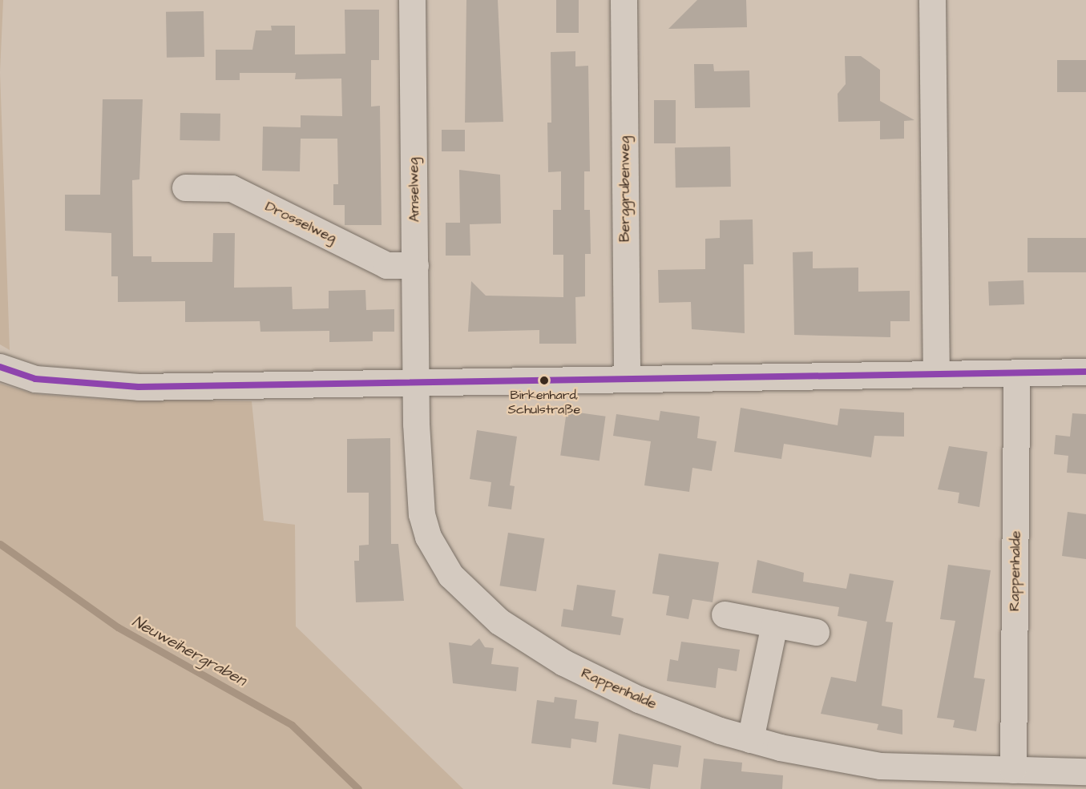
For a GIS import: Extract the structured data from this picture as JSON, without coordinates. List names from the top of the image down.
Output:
{
  "streets": {
    "street": [
      "Berggrubenweg",
      "Amselweg",
      "Drosselweg",
      "Rappenhalde"
    ]
  },
  "crossings": [
    ["Amselweg", "Drosselweg"],
    ["Amselweg", "Rappenhalde"]
  ],
  "water": ["Neuweihergraben"],
  "places": ["Birkenhard, Schulstraße"]
}
